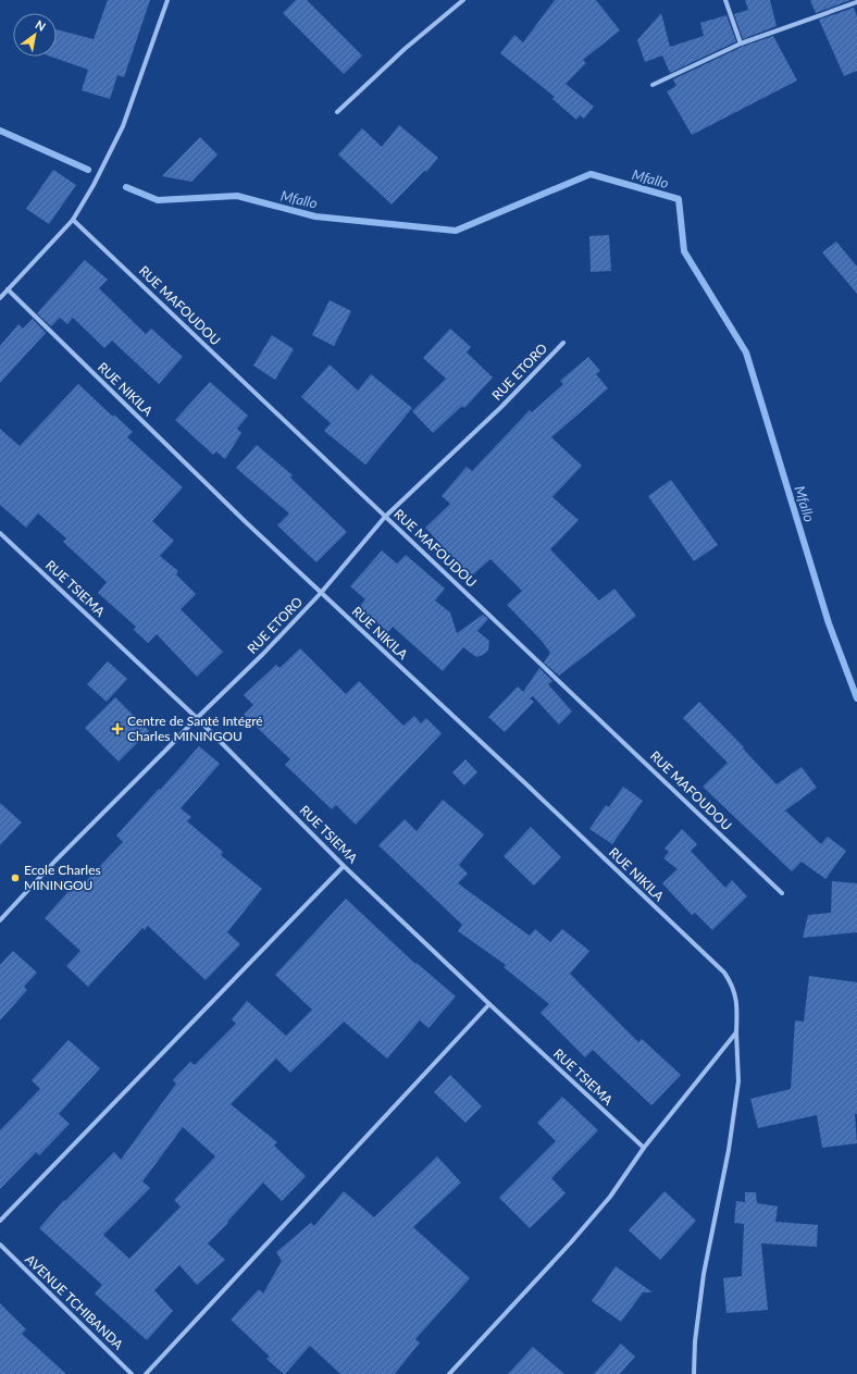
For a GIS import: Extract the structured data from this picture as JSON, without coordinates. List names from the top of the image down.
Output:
{
  "streets": {
    "street": [
      "RUE MAFOUDOU",
      "RUE ETORO",
      "RUE NIKILA",
      "RUE TSIEMA",
      "AVENUE TCHIBANDA"
    ]
  },
  "crossings": [
    ["RUE MAFOUDOU", "RUE ETORO"],
    ["RUE ETORO", "RUE NIKILA"],
    ["RUE ETORO", "RUE TSIEMA"]
  ],
  "water": ["Mfallo"],
  "places": {
    "health": ["Centre de Santé Intégré Charles MININGOU"],
    "other": ["Ecole Charles MININGOU"]
  },
  "north": "top right"
}
